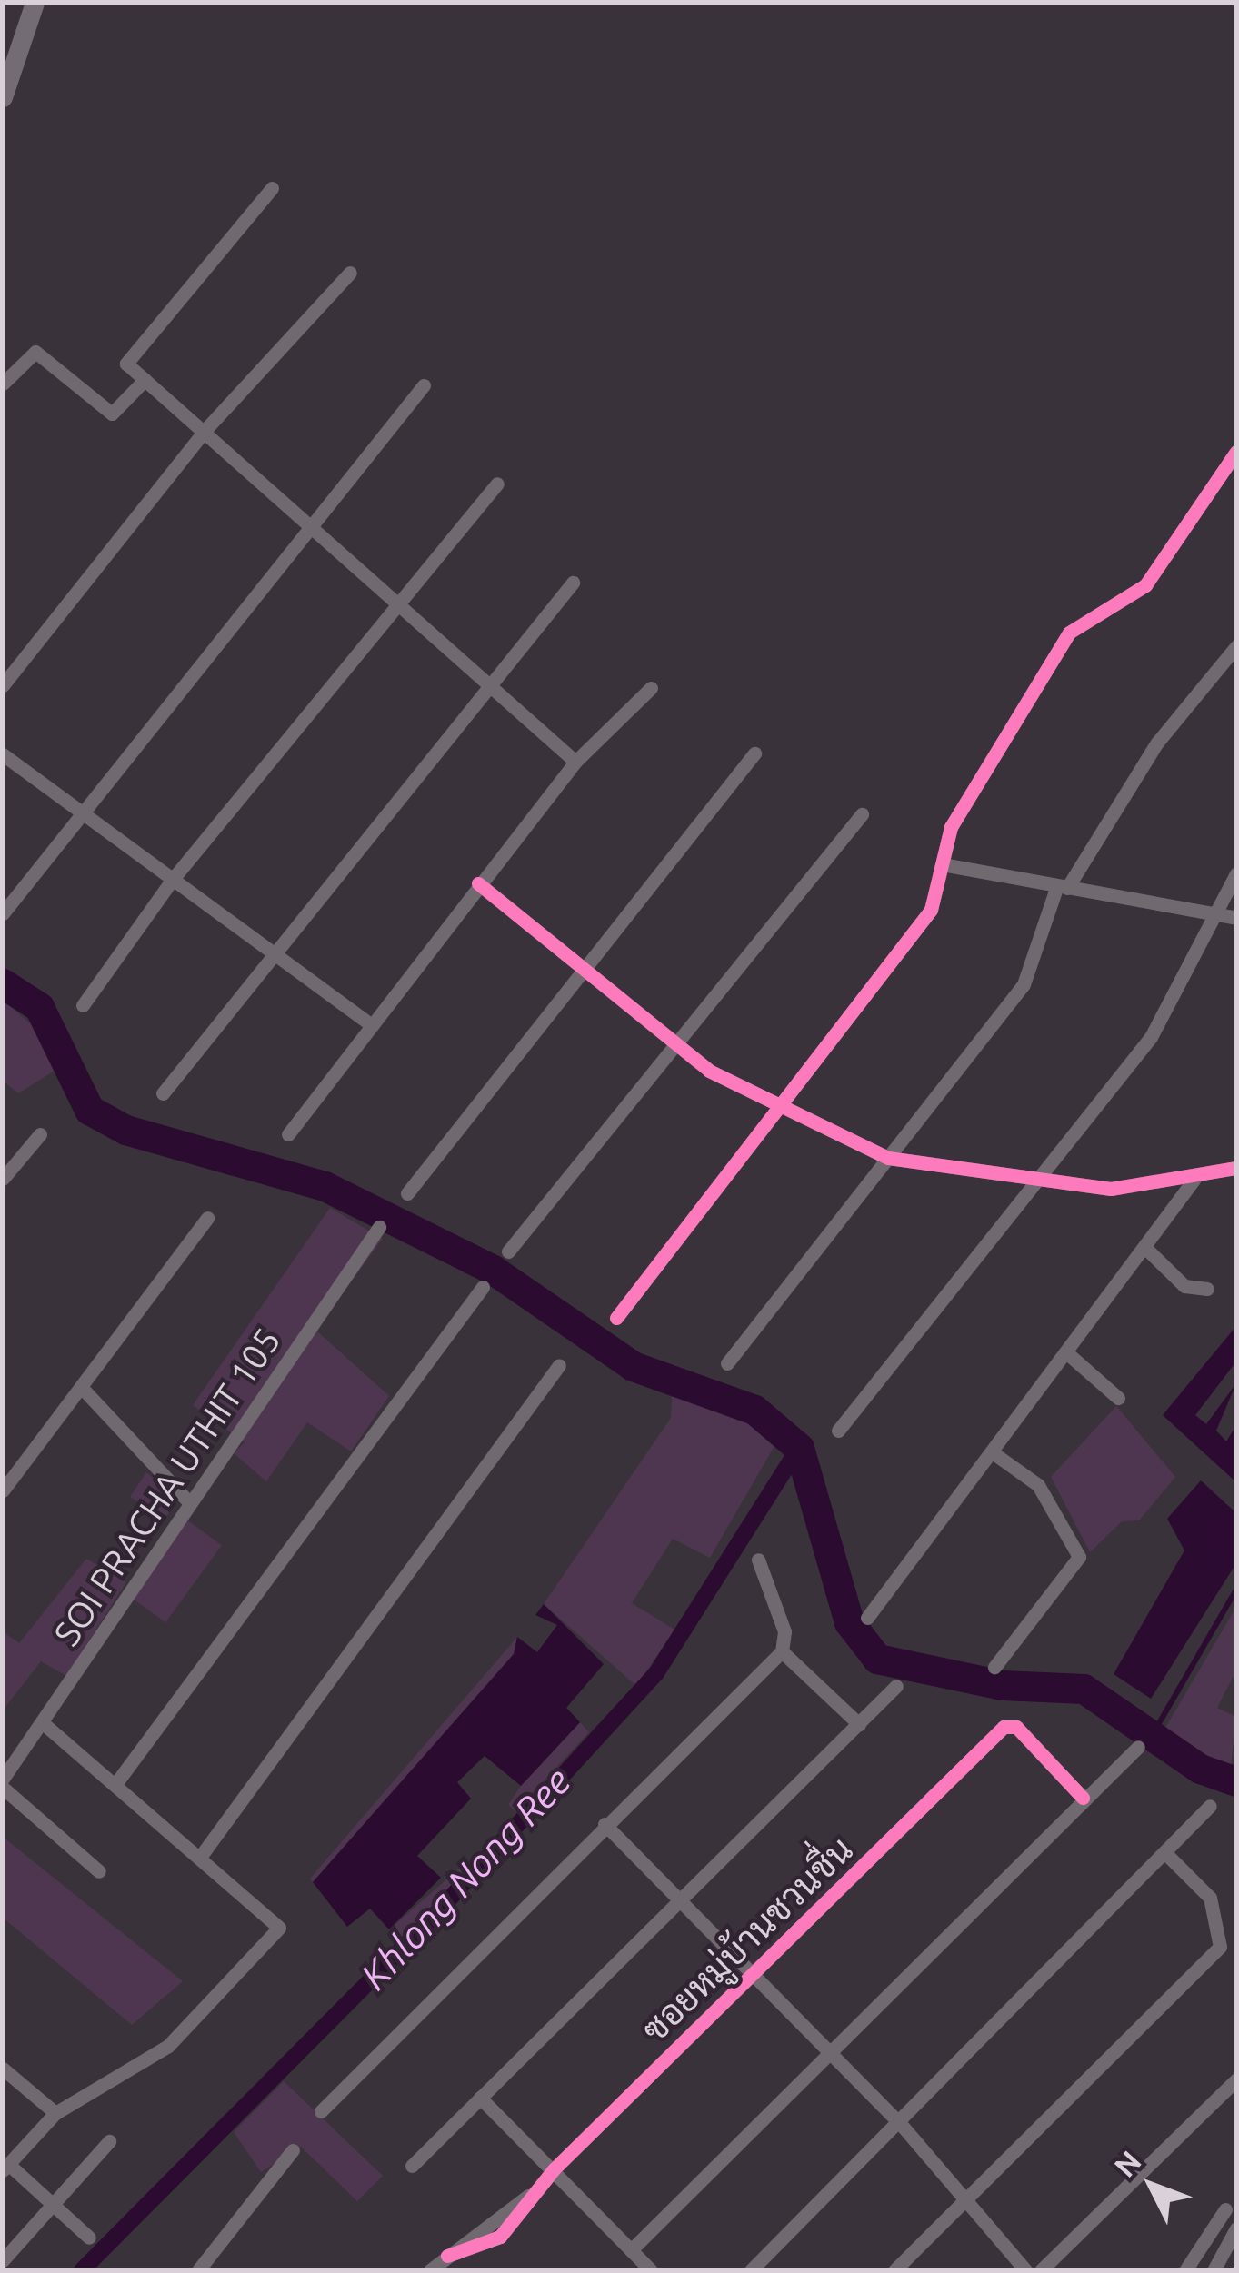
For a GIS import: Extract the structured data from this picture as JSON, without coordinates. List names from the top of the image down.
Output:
{
  "streets": {
    "street": ["SOI PRACHA UTHIT 105", "ซอยหมู่บ้านชวนชื่น"]
  },
  "water": ["Khlong Nong Ree"],
  "north": "top left"
}
